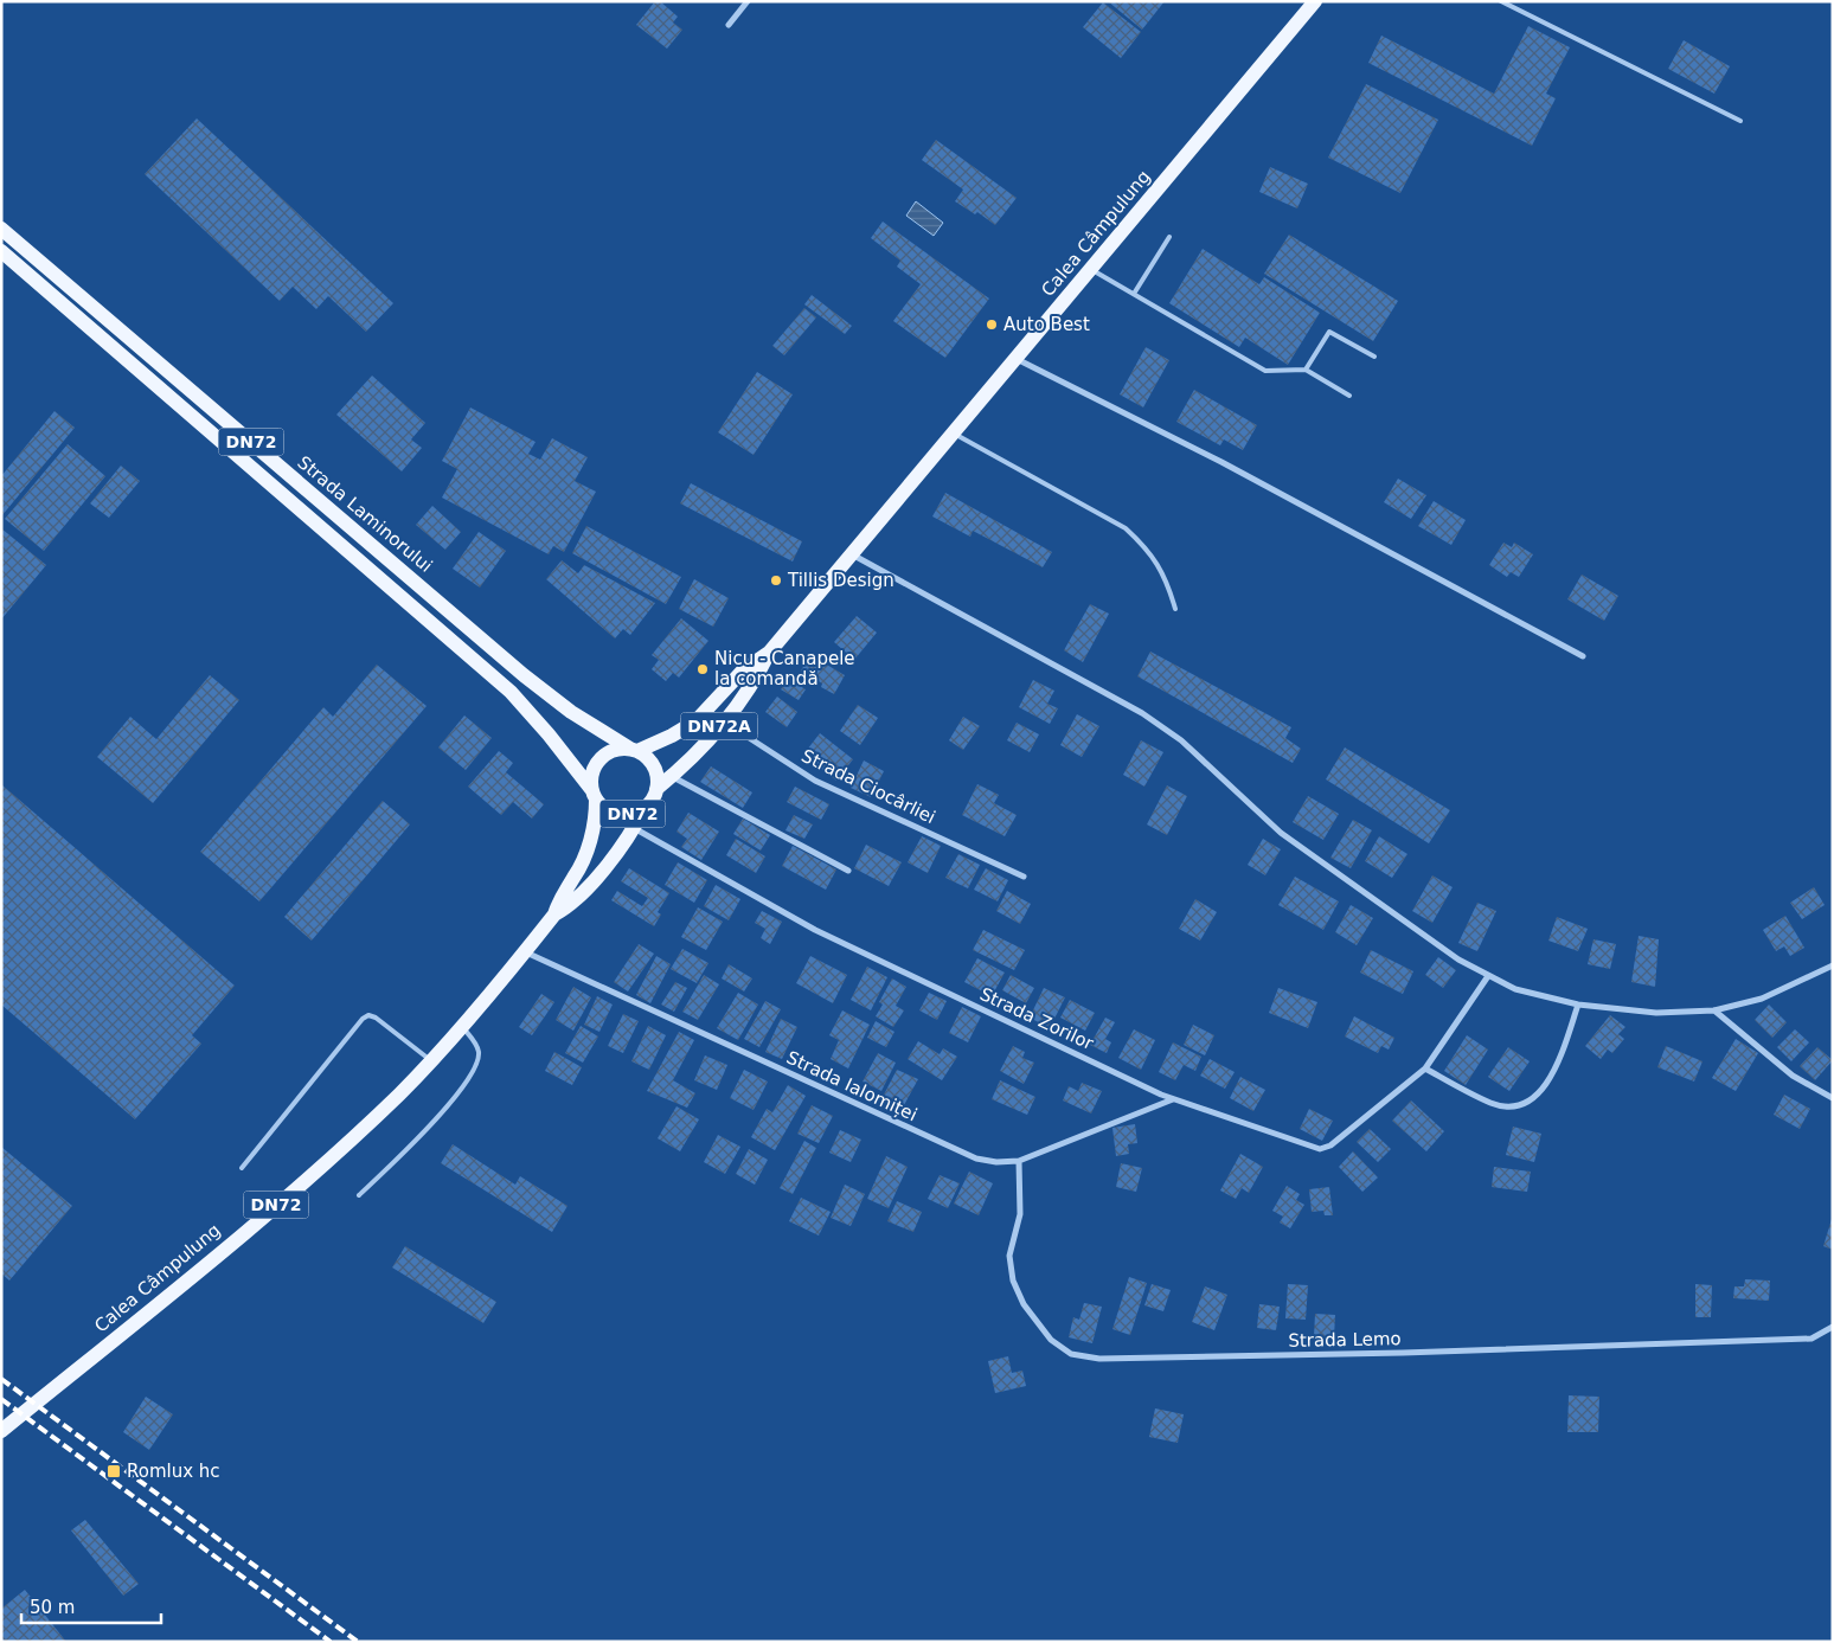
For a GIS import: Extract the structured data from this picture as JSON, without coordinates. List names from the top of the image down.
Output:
{
  "streets": {
    "main road": [
      "Calea Câmpulung",
      "DN72",
      "Strada Laminorului",
      "DN72A"
    ],
    "street": [
      "Strada Ciocârliei",
      "Strada Zorilor",
      "Strada Ialomiței",
      "Strada Lemo"
    ]
  },
  "crossings": [
    ["Calea Câmpulung", "DN72"],
    ["Calea Câmpulung", "Strada Laminorului"],
    ["Calea Câmpulung", "Strada Ciocârliei"],
    ["Calea Câmpulung", "Strada Zorilor"],
    ["Calea Câmpulung", "Strada Ialomiței"],
    ["DN72", "Strada Laminorului"],
    ["Strada Zorilor", "Strada Ialomiței"],
    ["Strada Ialomiței", "Strada Lemo"]
  ],
  "places": {
    "other": ["Auto Best", "Tillis Design", "Nicu - Canapele la comandă"],
    "transit": ["Romlux hc"]
  },
  "scale_bar": "50 m"
}
